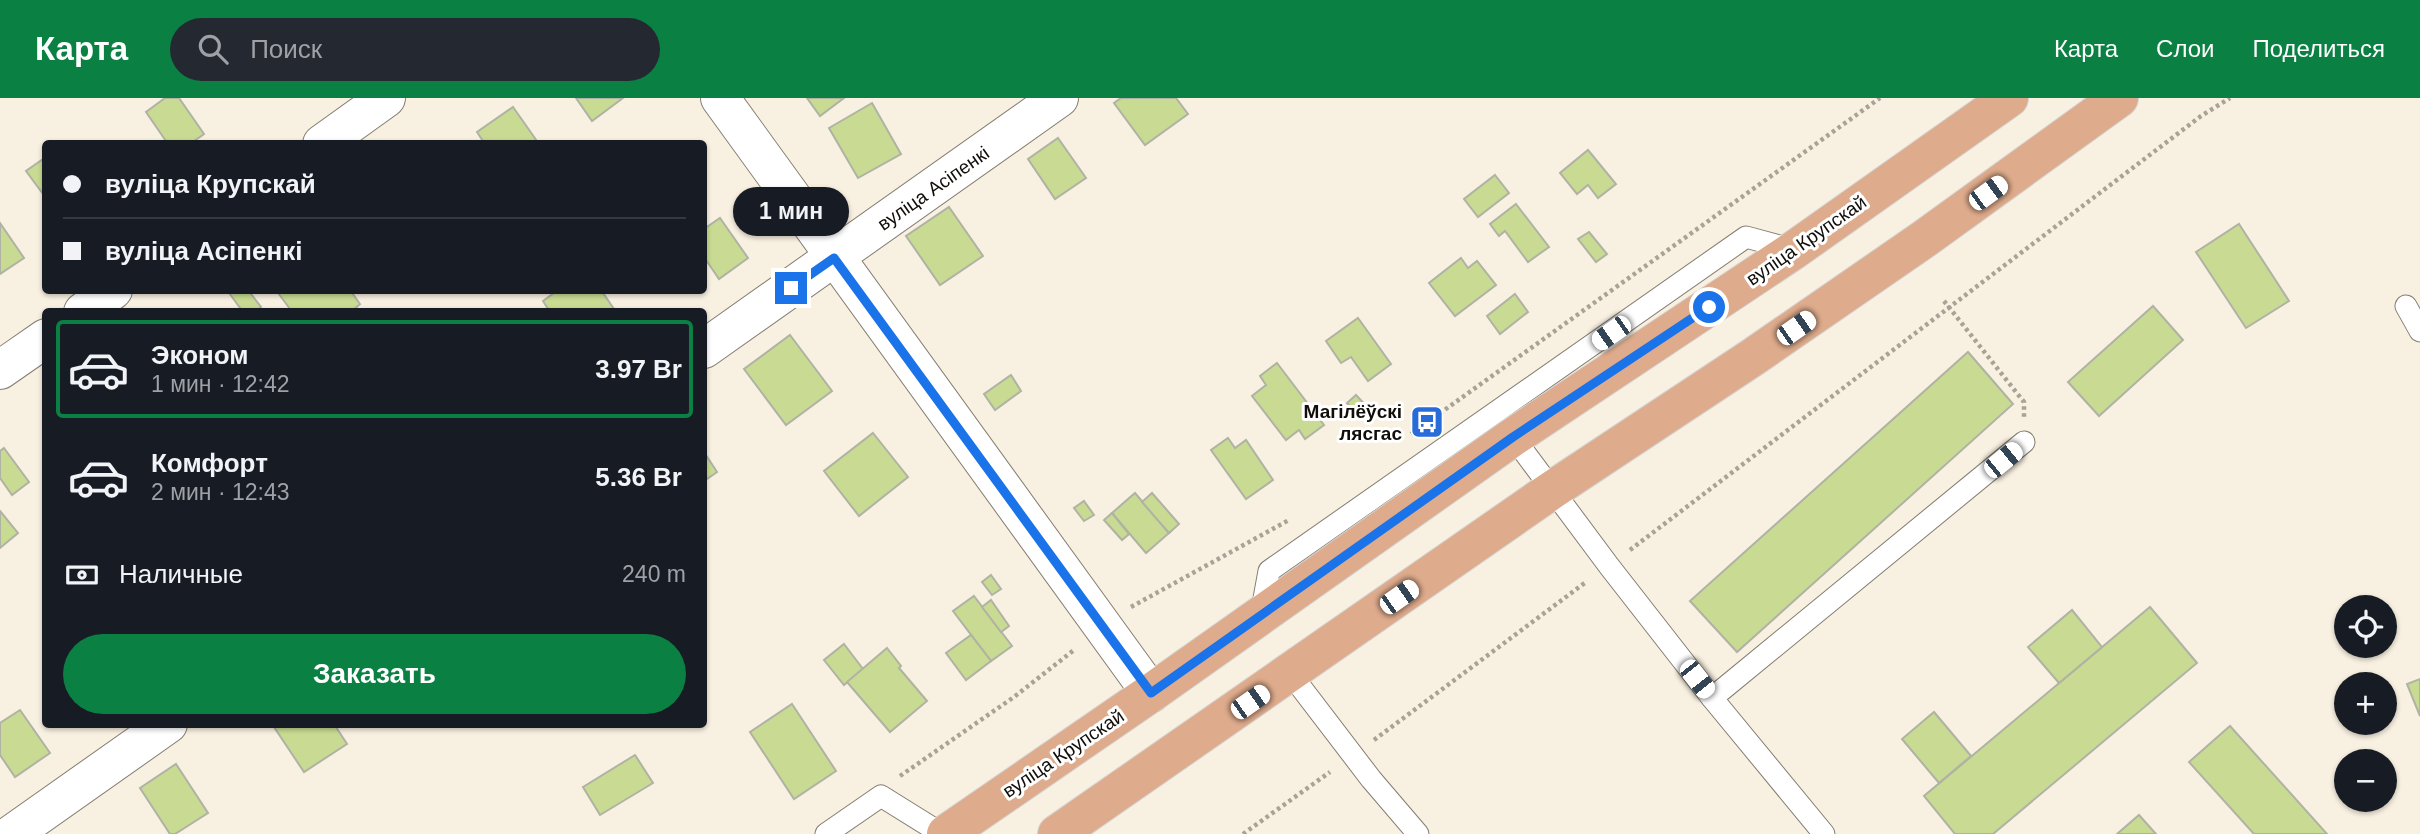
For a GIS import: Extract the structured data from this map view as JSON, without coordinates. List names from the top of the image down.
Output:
{
  "streets": {
    "main road": ["вуліца Крупскай"],
    "street": ["вуліца Асіпенкі"]
  },
  "places": {
    "bus stop": ["Магілёўскі лясгас"]
  },
  "page": {
    "header": "Карта",
    "search": "Поиск",
    "nav": ["Карта", "Слои", "Поделиться"],
    "banner": ["вуліца Крупскай", "вуліца Асіпенкі"],
    "bubble": "1 мин",
    "list": [
      {
        "name": "Эконом",
        "note": "1 мин · 12:42",
        "value": "3.97 Br"
      },
      {
        "name": "Комфорт",
        "note": "2 мин · 12:43",
        "value": "5.36 Br"
      }
    ],
    "pay": ["Наличные", "240 m"],
    "map_buttons": ["+", "−"],
    "buttons": "Заказать"
  }
}
